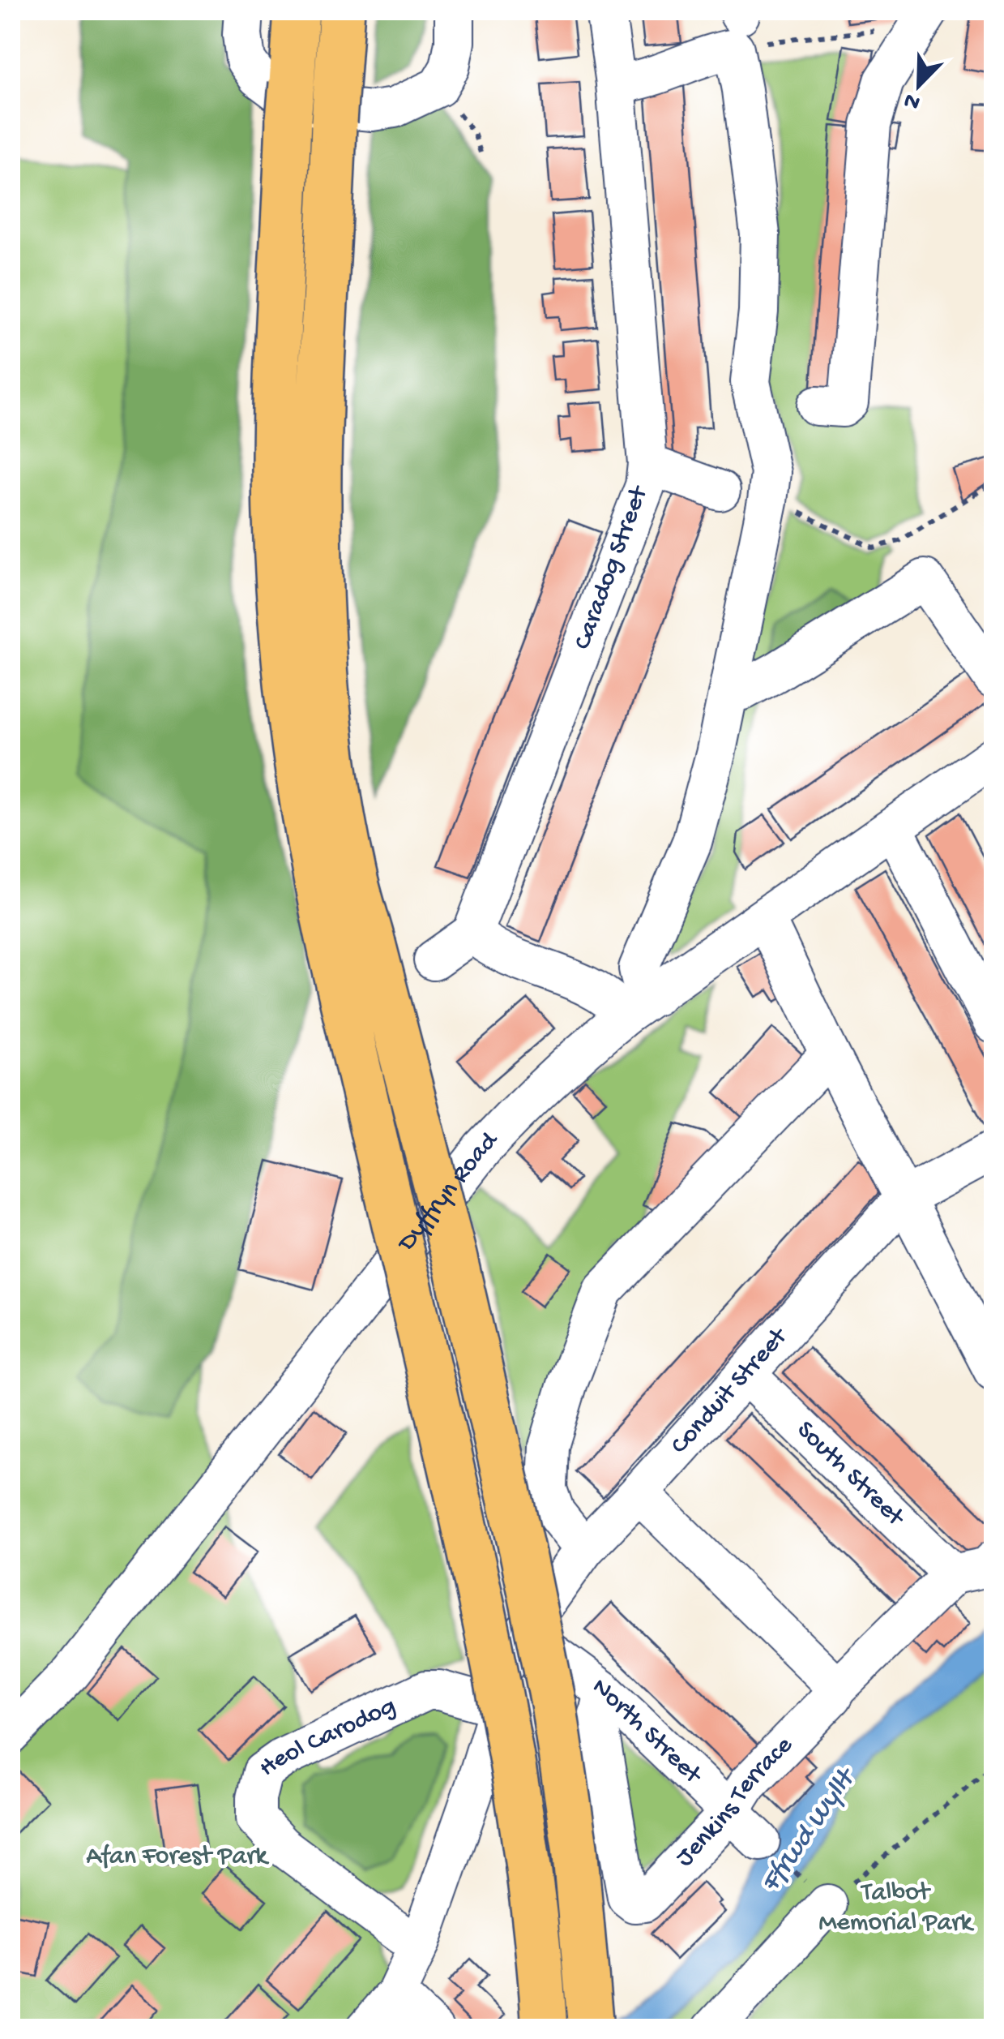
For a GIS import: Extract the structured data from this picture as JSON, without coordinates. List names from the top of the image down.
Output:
{
  "streets": {
    "street": [
      "Caradog Street",
      "Dyffryn Road",
      "Conduit Street",
      "South Street",
      "North Street",
      "Heol Carodog",
      "Jenkins Terrace"
    ]
  },
  "crossings": [
    ["Conduit Street", "South Street"],
    ["Conduit Street", "North Street"],
    ["Conduit Street", "Heol Carodog"],
    ["South Street", "Jenkins Terrace"],
    ["North Street", "Jenkins Terrace"]
  ],
  "water": ["Ffrwd Wyllt"],
  "parks": ["Afan Forest Park", "Talbot Memorial Park"],
  "north": "bottom left"
}
